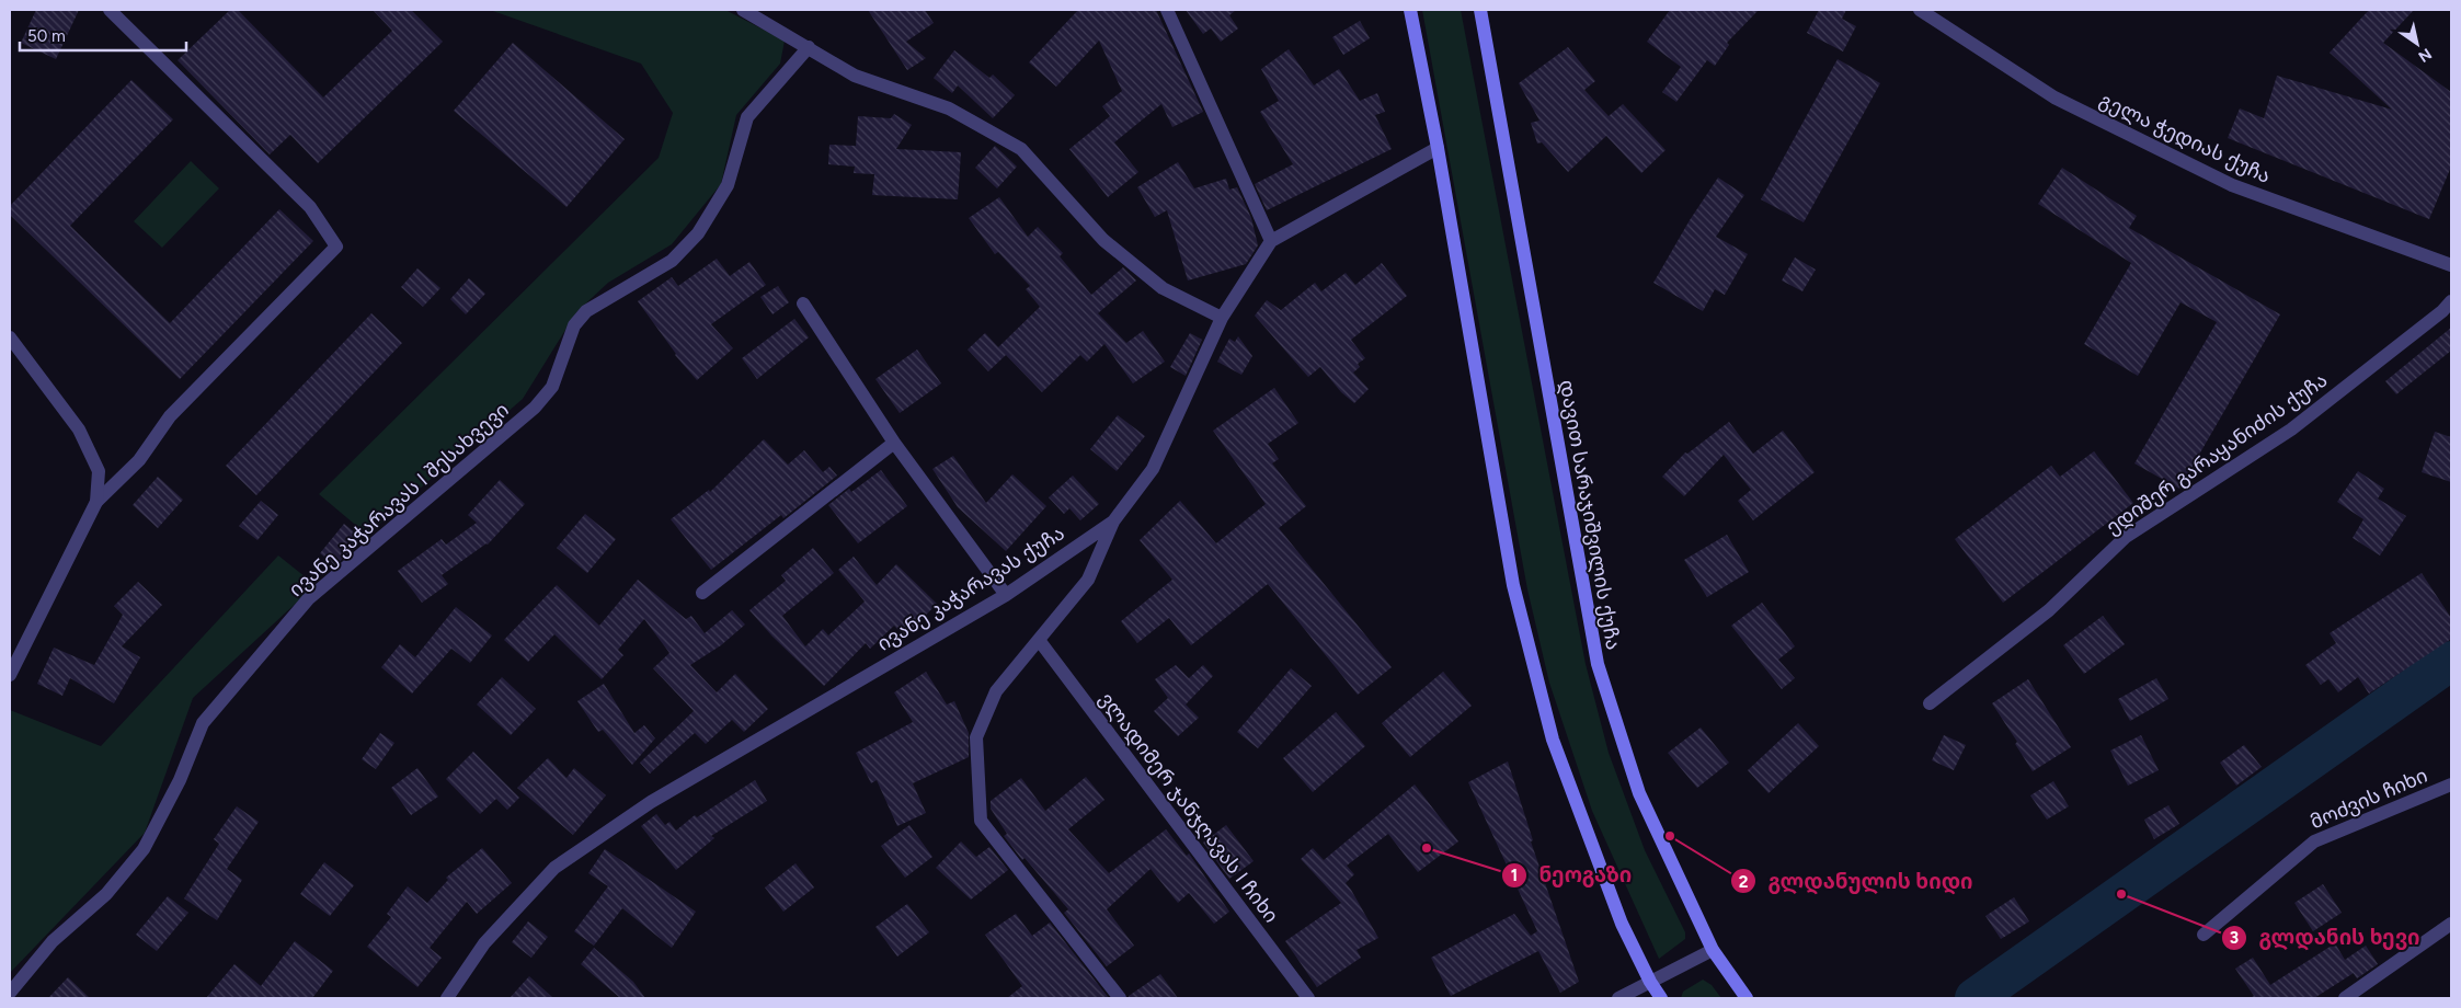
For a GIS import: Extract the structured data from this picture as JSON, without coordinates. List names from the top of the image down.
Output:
{
  "streets": {
    "main road": ["დავით სარაჯიშვილის ქუჩა"],
    "street": [
      "გელა ჭედიას ქუჩა",
      "ედიშერ გარაყანიძის ქუჩა",
      "ივანე კაჭარავას I შესახვევი",
      "ივანე კაჭარავას ქუჩა",
      "მოძვის ჩიხი",
      "ვლადიმერ ჯანჯღავას I ჩიხი"
    ]
  },
  "places": ["გლდანულის ხიდი", "ნეოგაზი", "გლდანის ხევი"],
  "scale_bar": "50 m",
  "north": "bottom right"
}
